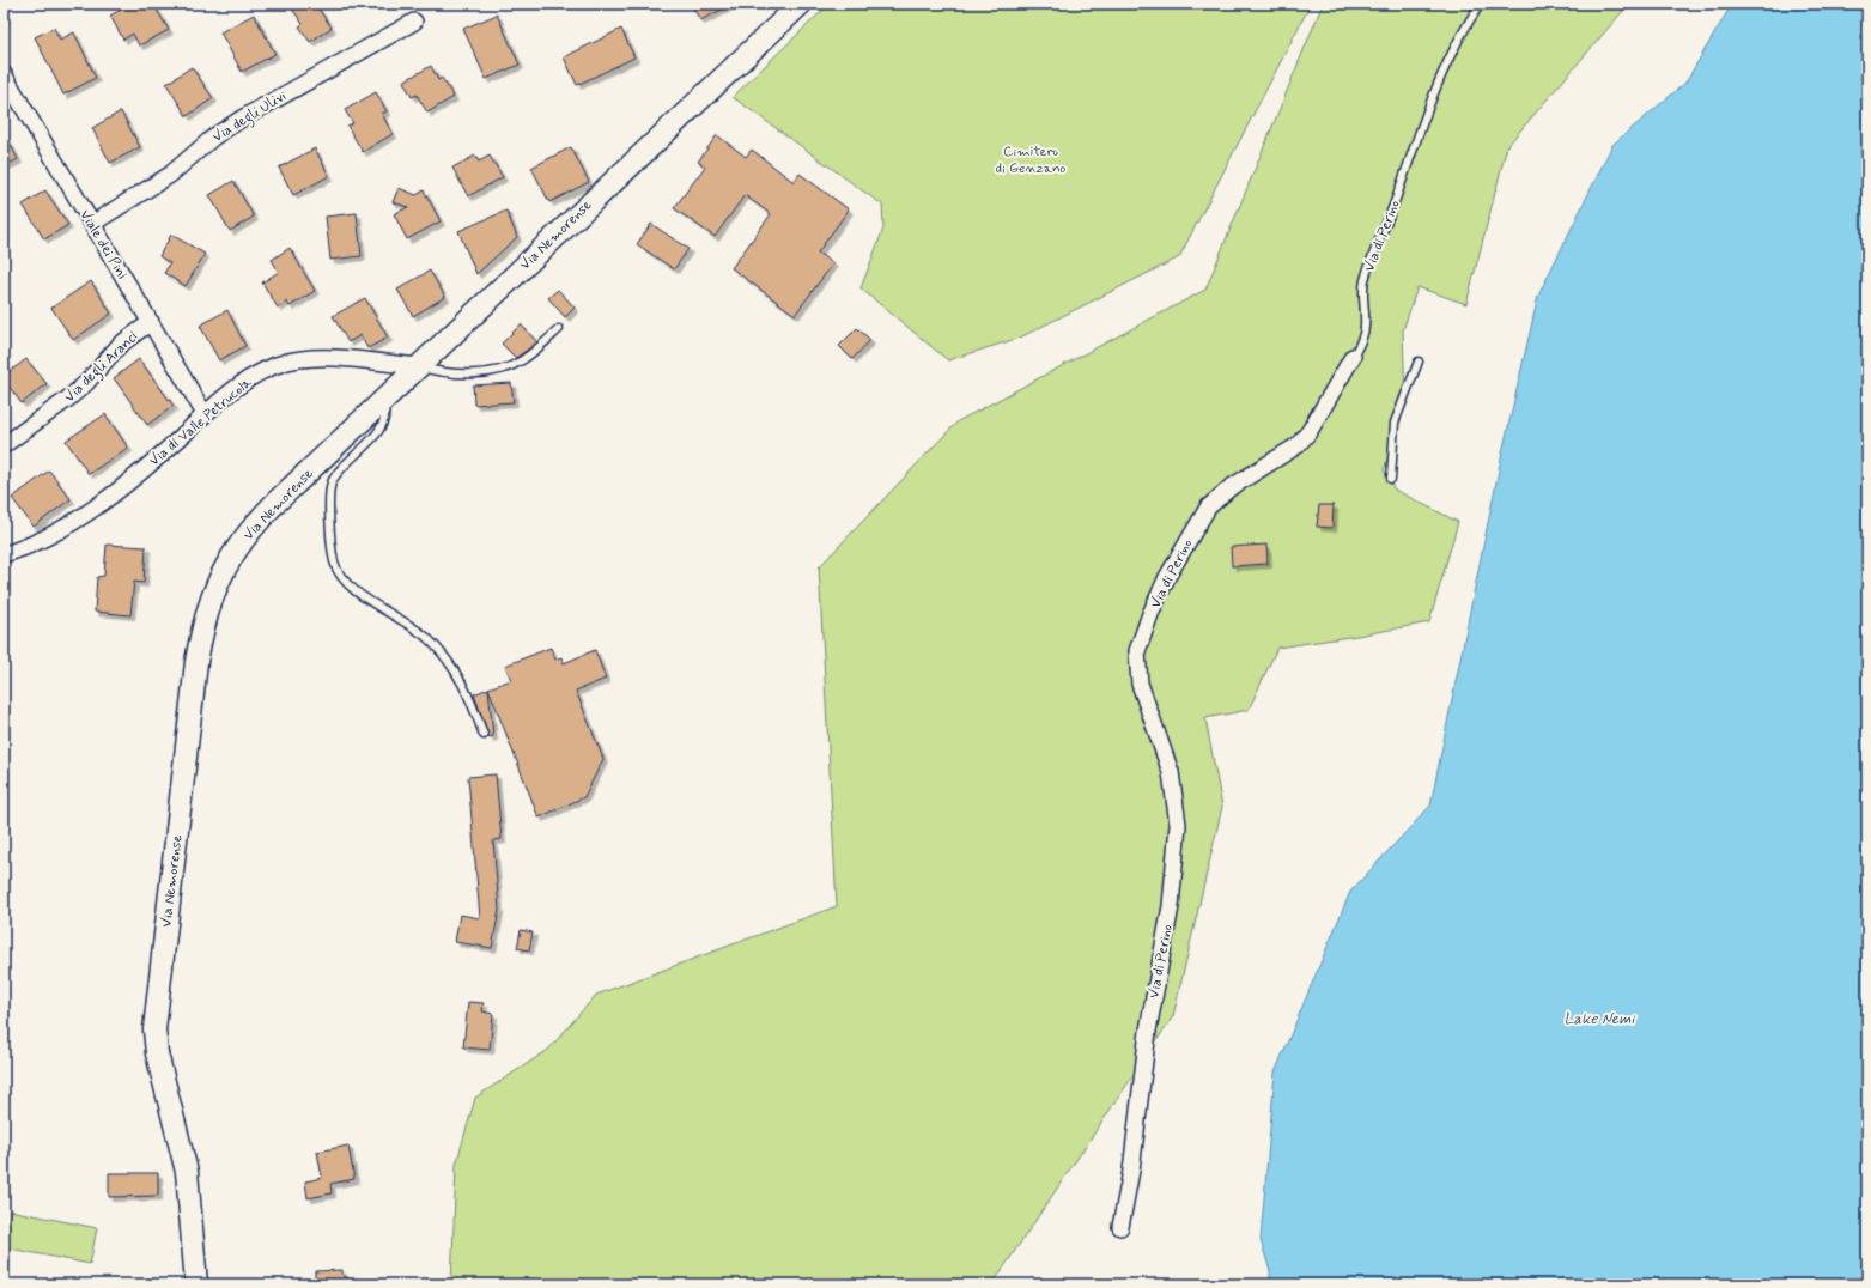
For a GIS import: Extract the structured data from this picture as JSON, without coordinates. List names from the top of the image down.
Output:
{
  "streets": {
    "main road": ["Via Nemorense"],
    "street": [
      "Via degli Ulivi",
      "Via di Perino",
      "Viale dei Pini",
      "Via degli Aranci",
      "Via di Valle Petrucola"
    ]
  },
  "crossings": [
    ["Via degli Ulivi", "Viale dei Pini"],
    ["Via Nemorense", "Via di Valle Petrucola"],
    ["Viale dei Pini", "Via degli Aranci"],
    ["Viale dei Pini", "Via di Valle Petrucola"]
  ],
  "water": ["Lake Nemi"],
  "parks": ["Cimitero di Genzano"]
}
